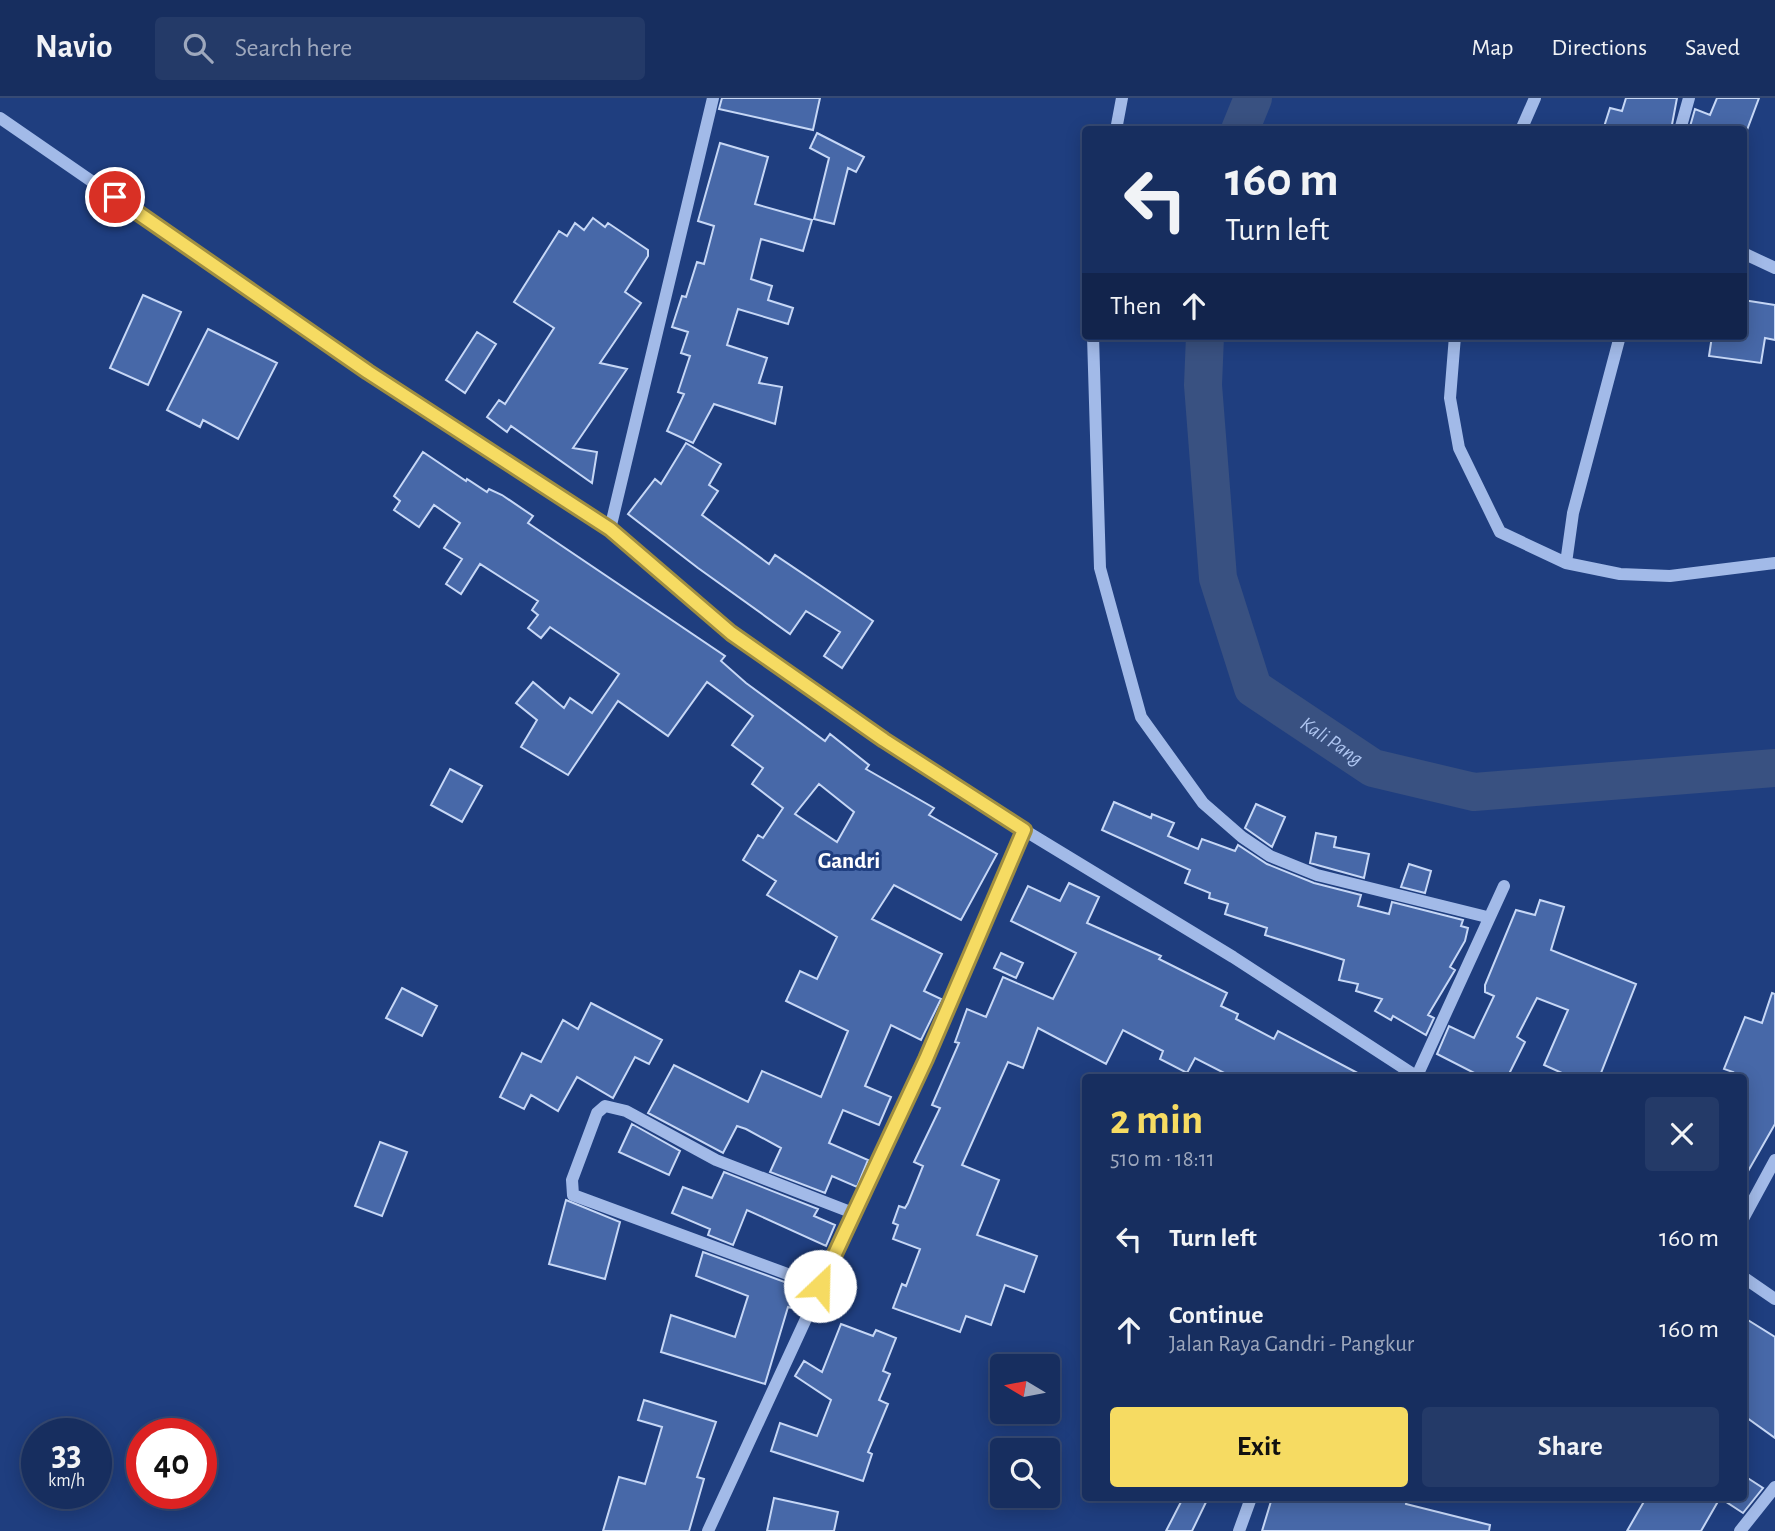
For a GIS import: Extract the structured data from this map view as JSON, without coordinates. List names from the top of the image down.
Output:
{
  "districts": ["Gandri"],
  "water": ["Kali Pang"],
  "north": "left",
  "page": {
    "header": "Navio",
    "search": "Search here",
    "nav": ["Map", "Directions", "Saved"],
    "turn": ["160 m", "Turn left"],
    "then": "Then",
    "heading": ["2 min", "510 m · 18:11"],
    "list": [
      {
        "name": "Turn left",
        "value": "160 m"
      },
      {
        "name": "Continue",
        "note": "Jalan Raya Gandri - Pangkur",
        "value": "160 m"
      }
    ],
    "buttons": ["Exit", "Share"],
    "speed": "33 km/h",
    "limit": "40"
  }
}
